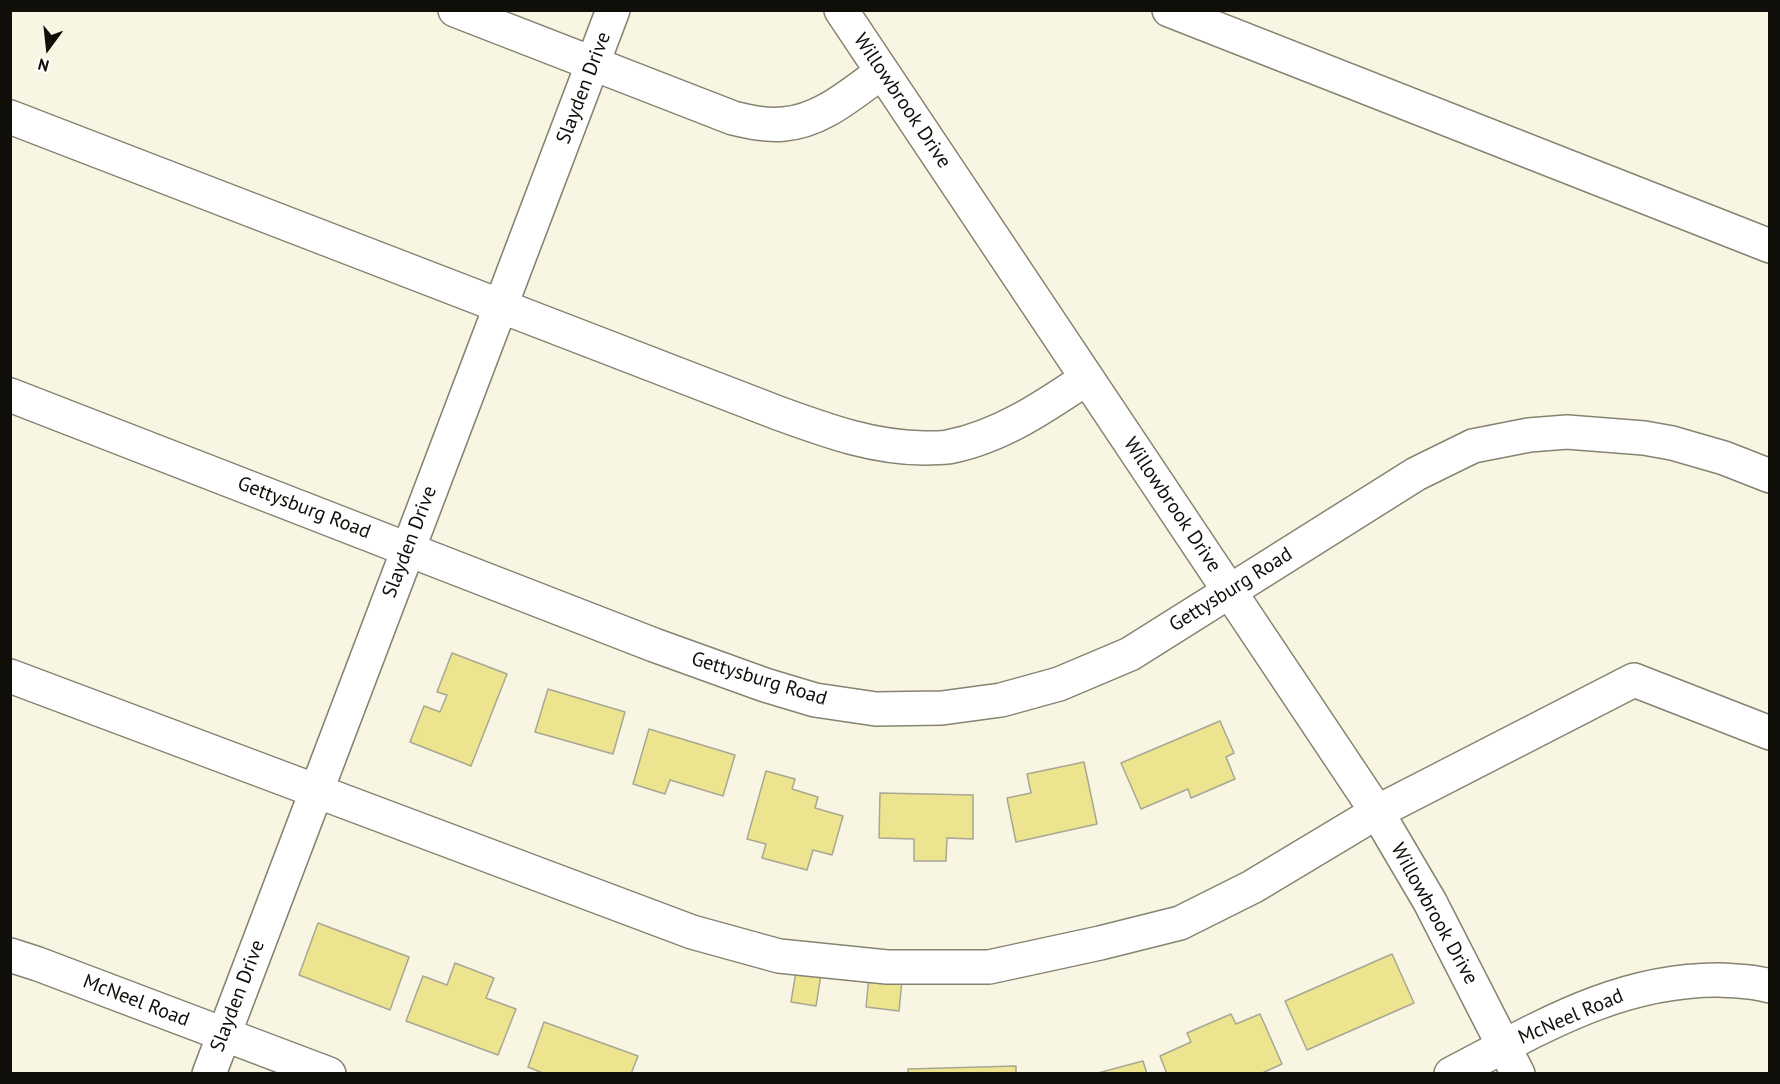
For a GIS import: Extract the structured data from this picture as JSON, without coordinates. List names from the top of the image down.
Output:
{
  "streets": {
    "street": [
      "Slayden Drive",
      "Willowbrook Drive",
      "Gettysburg Road",
      "McNeel Road"
    ]
  },
  "crossings": [
    ["Slayden Drive", "Gettysburg Road"],
    ["Slayden Drive", "McNeel Road"],
    ["Willowbrook Drive", "Gettysburg Road"],
    ["Willowbrook Drive", "McNeel Road"]
  ],
  "north": "bottom"
}
